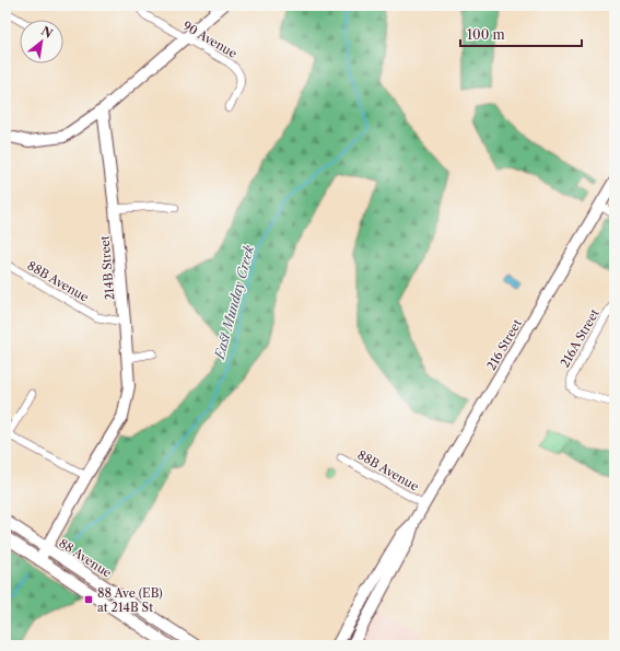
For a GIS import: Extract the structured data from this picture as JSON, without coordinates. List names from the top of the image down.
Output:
{
  "streets": {
    "main road": ["214B Street", "216 Street", "88 Avenue"],
    "street": ["90 Avenue", "88B Avenue", "216A Street"]
  },
  "crossings": [
    ["214B Street", "88B Avenue"],
    ["214B Street", "88 Avenue"],
    ["88B Avenue", "216 Street"]
  ],
  "water": ["East Munday Creek"],
  "places": {
    "transit": ["88 Ave (EB) at 214B St"]
  },
  "scale_bar": "100 m",
  "north": "top right"
}
